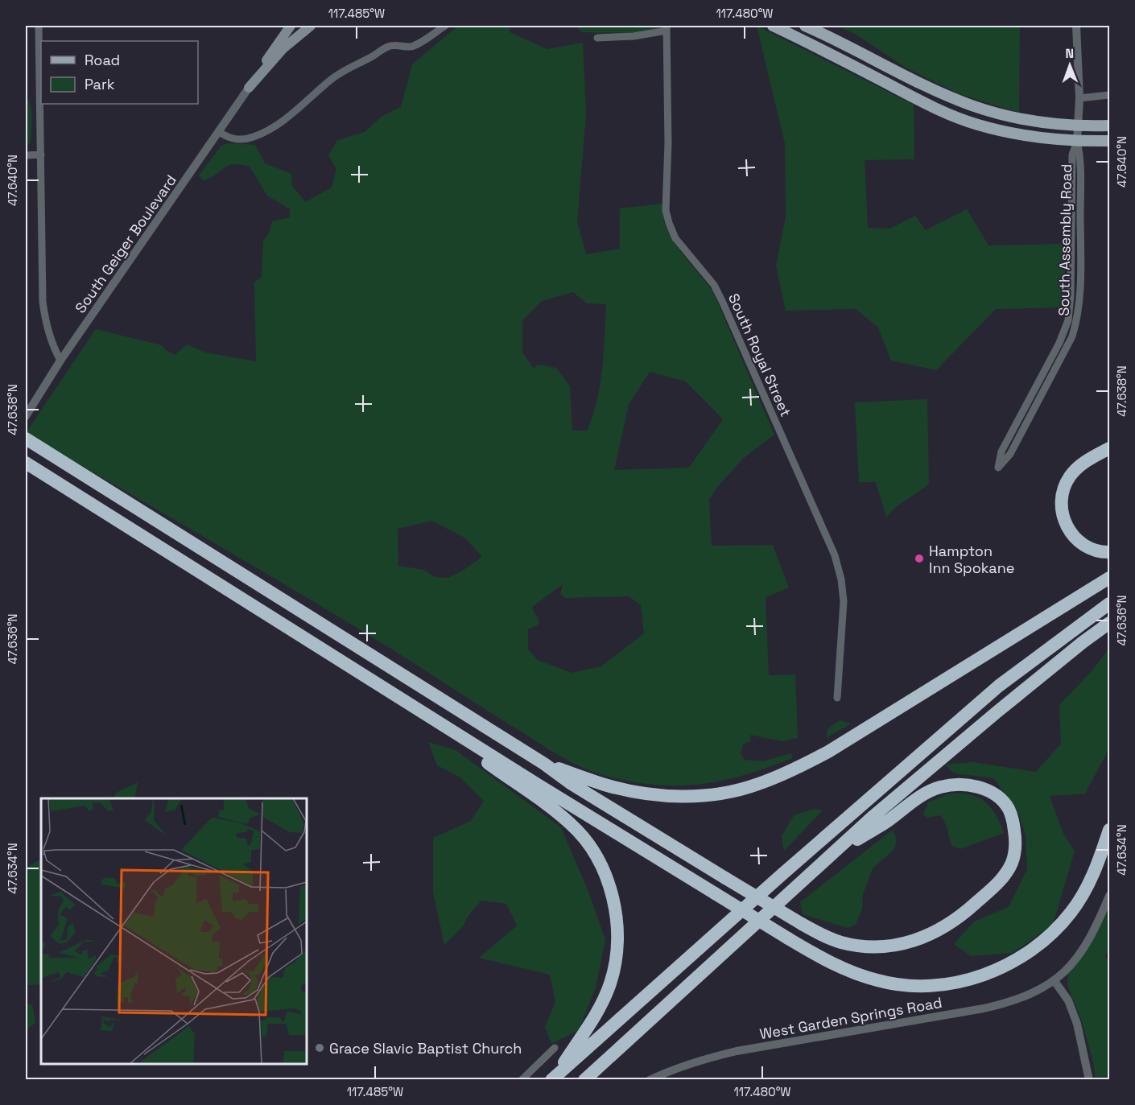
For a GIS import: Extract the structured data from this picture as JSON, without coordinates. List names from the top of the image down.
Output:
{
  "streets": {
    "street": [
      "South Assembly Road",
      "South Geiger Boulevard",
      "South Royal Street",
      "West Garden Springs Road"
    ]
  },
  "places": ["Hampton Inn Spokane", "Grace Slavic Baptist Church"],
  "legend": ["Road", "Park"],
  "north": "top",
  "coordinates": [
    "117.485°W",
    "117.480°W",
    "47.640°N",
    "47.638°N",
    "47.636°N",
    "47.634°N"
  ]
}
